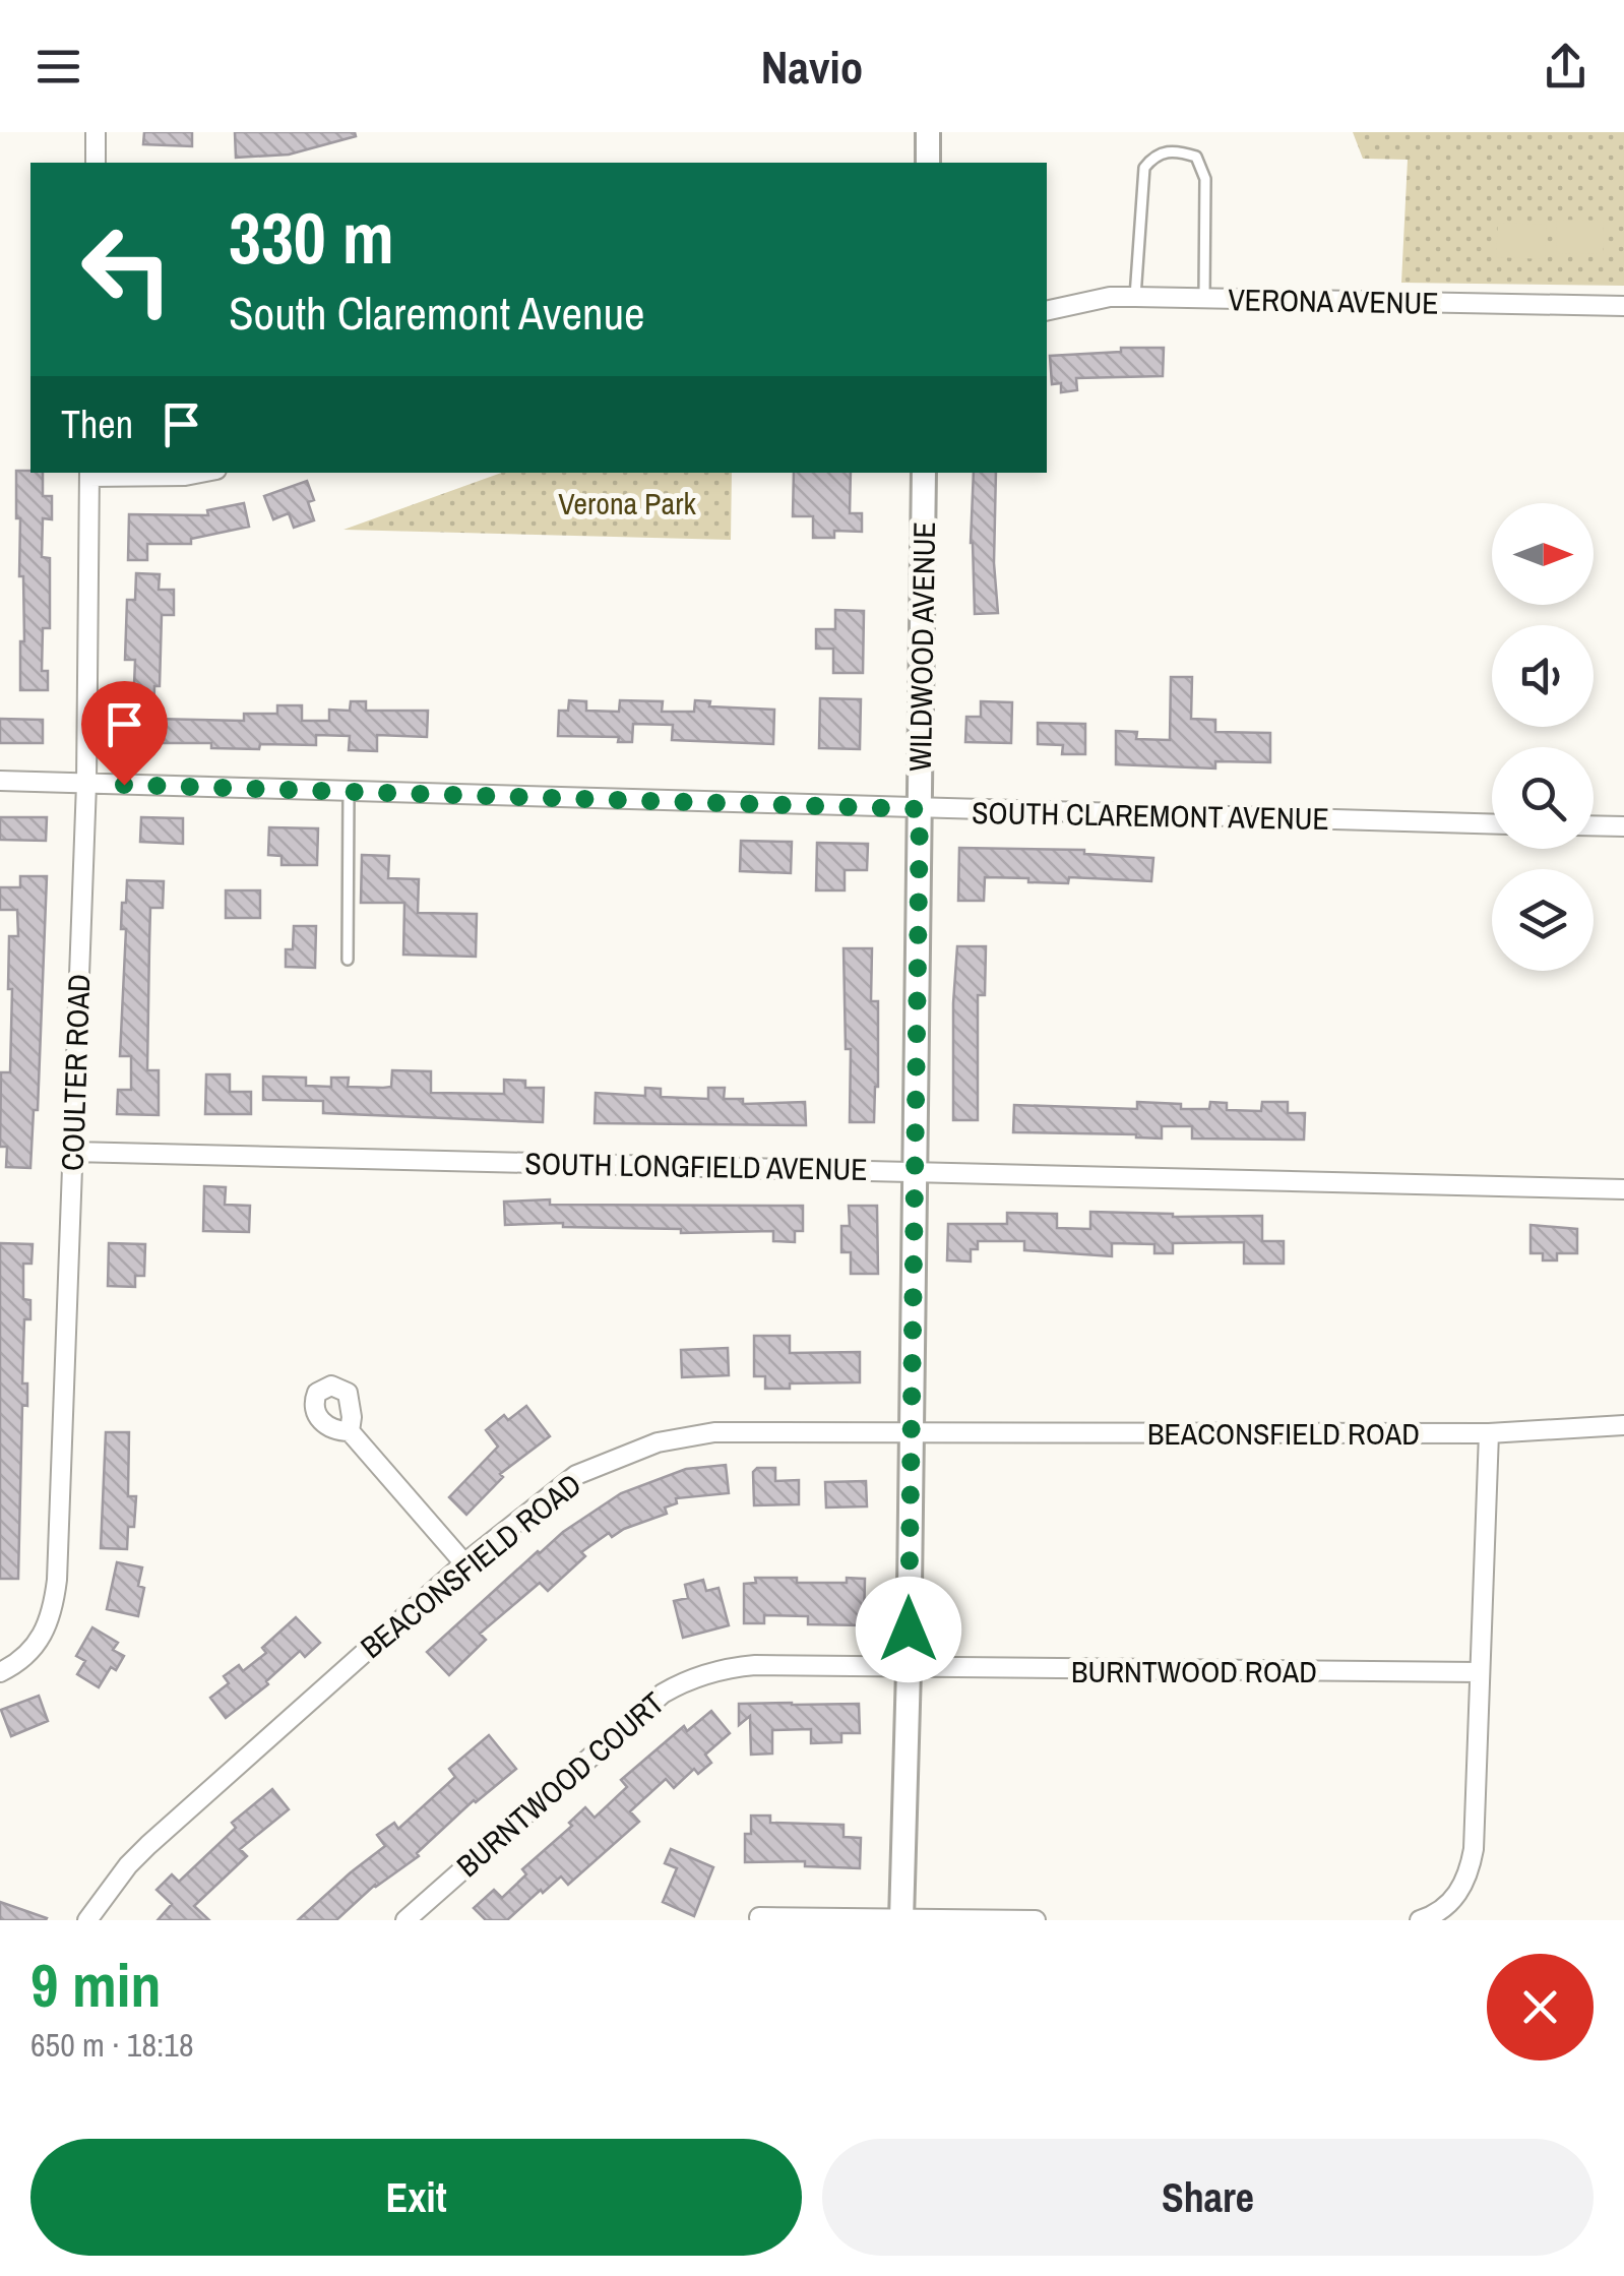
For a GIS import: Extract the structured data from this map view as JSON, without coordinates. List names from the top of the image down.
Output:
{
  "streets": {
    "street": [
      "VERONA AVENUE",
      "WILDWOOD AVENUE",
      "SOUTH CLAREMONT AVENUE",
      "COULTER ROAD",
      "SOUTH LONGFIELD AVENUE",
      "BEACONSFIELD ROAD",
      "BURNTWOOD ROAD",
      "BURNTWOOD COURT"
    ]
  },
  "crossings": [
    ["WILDWOOD AVENUE", "SOUTH CLAREMONT AVENUE"],
    ["WILDWOOD AVENUE", "SOUTH LONGFIELD AVENUE"],
    ["WILDWOOD AVENUE", "BEACONSFIELD ROAD"],
    ["WILDWOOD AVENUE", "BURNTWOOD ROAD"],
    ["WILDWOOD AVENUE", "BURNTWOOD COURT"],
    ["SOUTH CLAREMONT AVENUE", "COULTER ROAD"],
    ["COULTER ROAD", "SOUTH LONGFIELD AVENUE"],
    ["BURNTWOOD ROAD", "BURNTWOOD COURT"]
  ],
  "parks": ["Verona Park"],
  "north": "right",
  "page": {
    "header": "Navio",
    "turn": ["330 m", "South Claremont Avenue"],
    "then": "Then",
    "heading": ["9 min", "650 m · 18:18"],
    "buttons": ["Exit", "Share"]
  }
}
